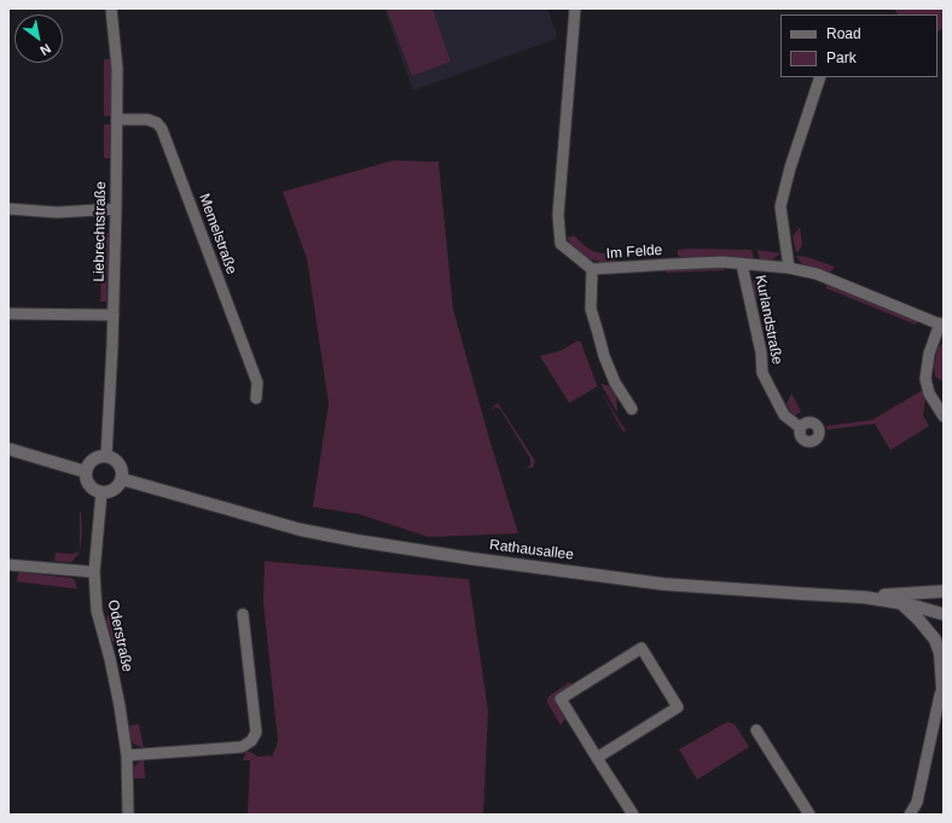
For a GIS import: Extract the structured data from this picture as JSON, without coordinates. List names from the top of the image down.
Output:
{
  "streets": {
    "street": [
      "Liebrechtstraße",
      "Memelstraße",
      "Im Felde",
      "Kurlandstraße",
      "Rathausallee",
      "Oderstraße"
    ]
  },
  "crossings": [
    ["Liebrechtstraße", "Memelstraße"],
    ["Liebrechtstraße", "Rathausallee"],
    ["Liebrechtstraße", "Oderstraße"],
    ["Im Felde", "Kurlandstraße"],
    ["Rathausallee", "Oderstraße"]
  ],
  "legend": ["Road", "Park"],
  "north": "bottom right"
}
